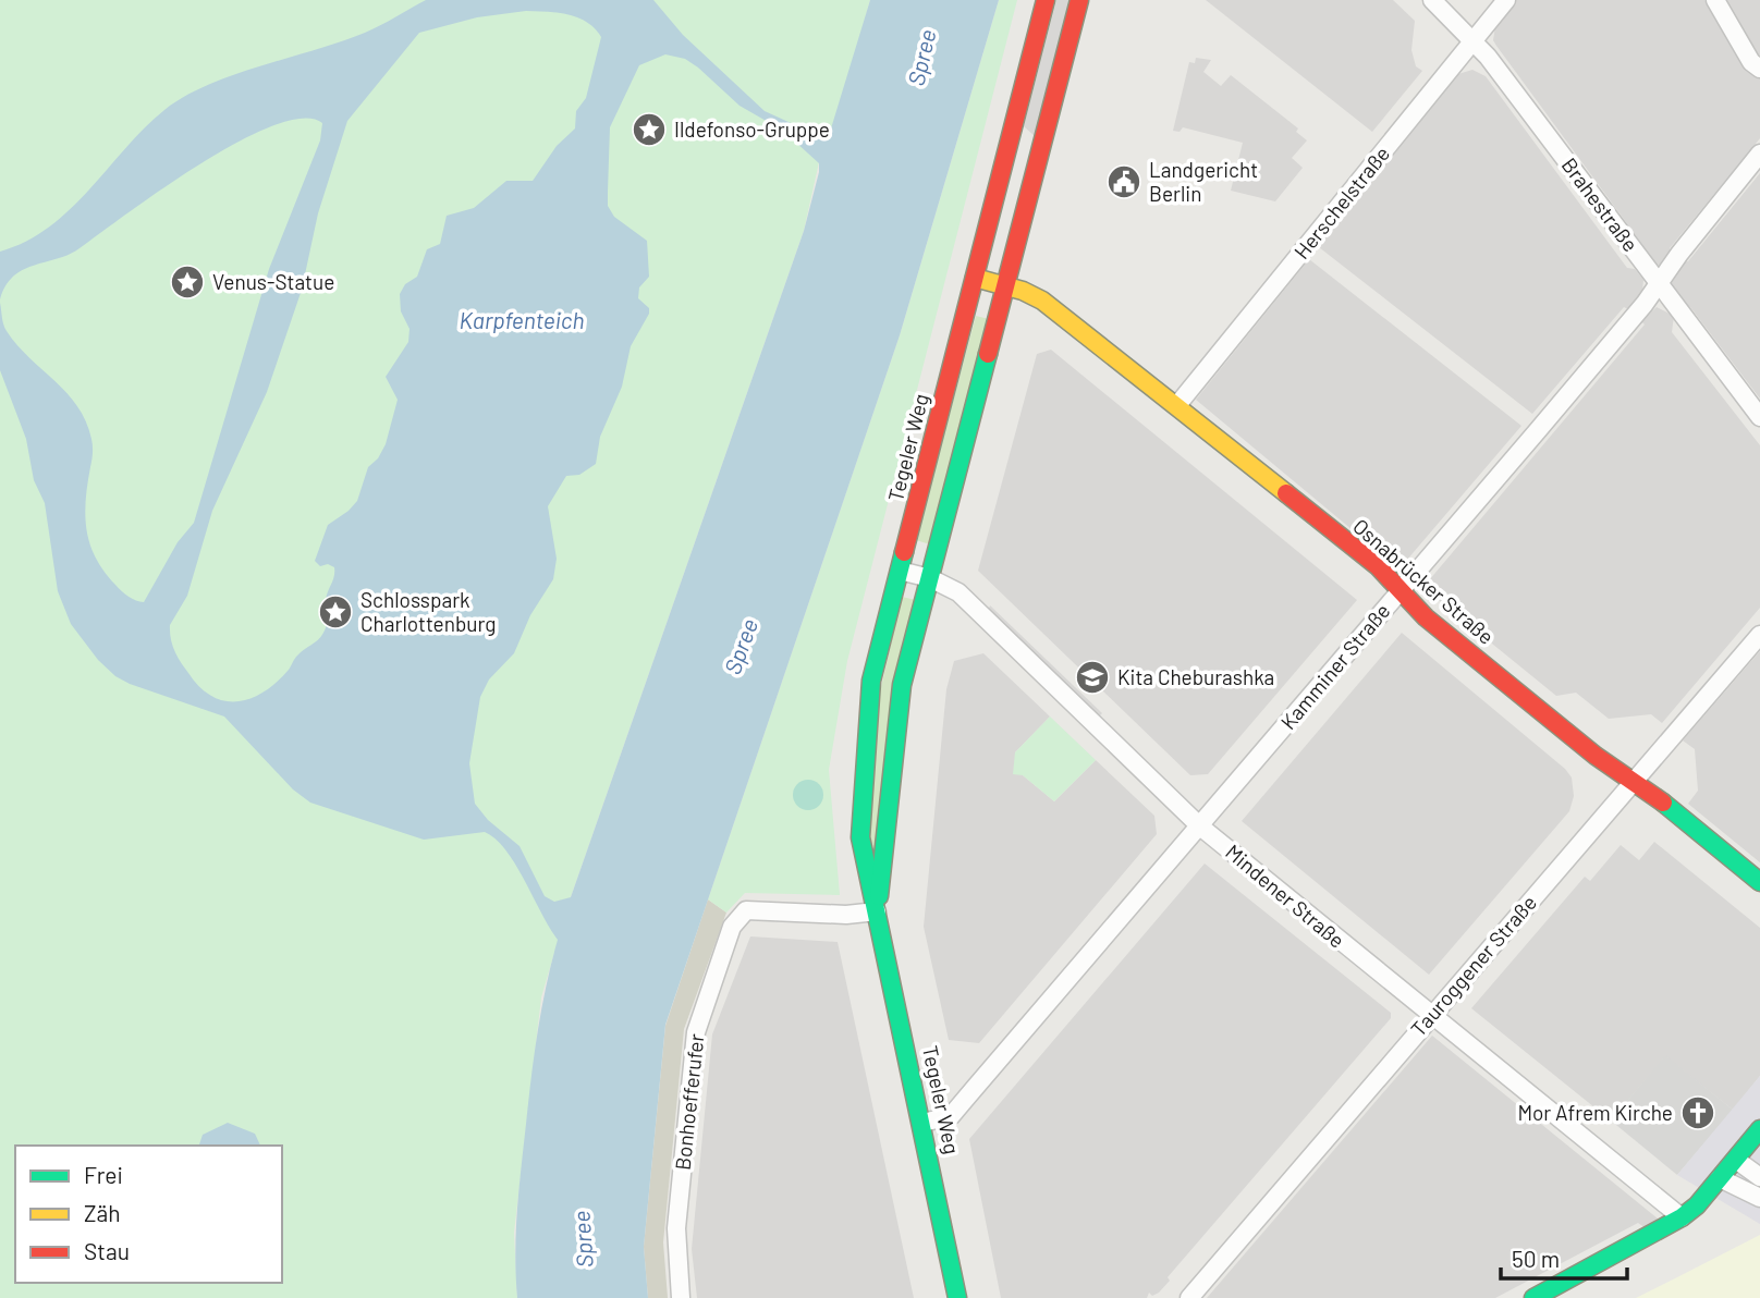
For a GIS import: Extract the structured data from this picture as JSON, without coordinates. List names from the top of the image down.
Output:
{
  "streets": {
    "main road": ["Tegeler Weg", "Osnabrücker Straße"],
    "street": [
      "Herschelstraße",
      "Brahestraße",
      "Kamminer Straße",
      "Mindener Straße",
      "Tauroggener Straße",
      "Bonhoefferufer"
    ]
  },
  "crossings": [
    ["Herschelstraße", "Brahestraße"],
    ["Herschelstraße", "Osnabrücker Straße"],
    ["Brahestraße", "Kamminer Straße"],
    ["Tegeler Weg", "Osnabrücker Straße"],
    ["Tegeler Weg", "Kamminer Straße"],
    ["Tegeler Weg", "Mindener Straße"],
    ["Tegeler Weg", "Bonhoefferufer"],
    ["Osnabrücker Straße", "Kamminer Straße"],
    ["Osnabrücker Straße", "Tauroggener Straße"],
    ["Kamminer Straße", "Mindener Straße"],
    ["Mindener Straße", "Tauroggener Straße"]
  ],
  "water": ["Spree", "Karpfenteich"],
  "places": {
    "place": ["Ildefonso-Gruppe", "Venus-Statue", "Schlosspark Charlottenburg"],
    "public building": ["Landgericht Berlin"],
    "school or university": ["Kita Cheburashka"],
    "church": ["Mor Afrem Kirche"]
  },
  "legend": ["Frei", "Zäh", "Stau"],
  "scale_bar": "50 m"
}
